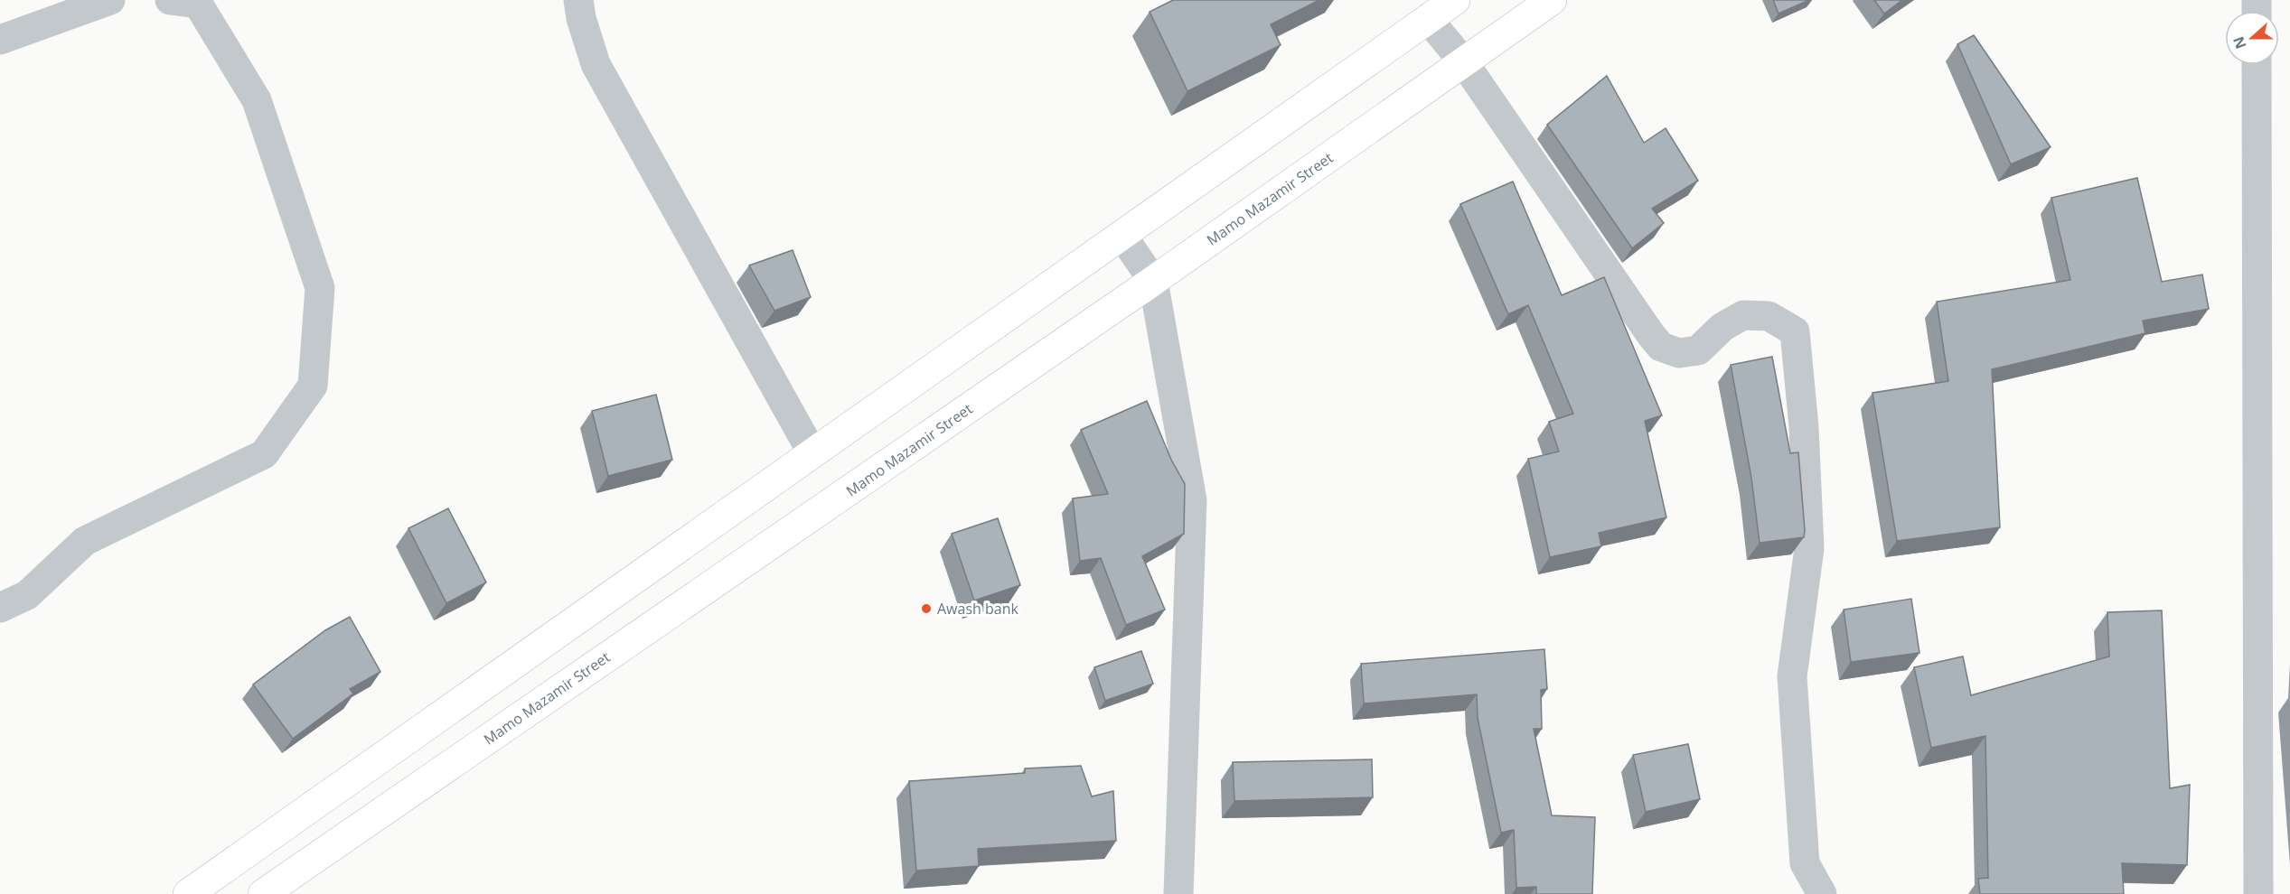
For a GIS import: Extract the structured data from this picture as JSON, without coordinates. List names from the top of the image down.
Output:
{
  "streets": {
    "main road": ["Mamo Mazamir Street"]
  },
  "places": ["Awash bank"],
  "north": "left"
}
